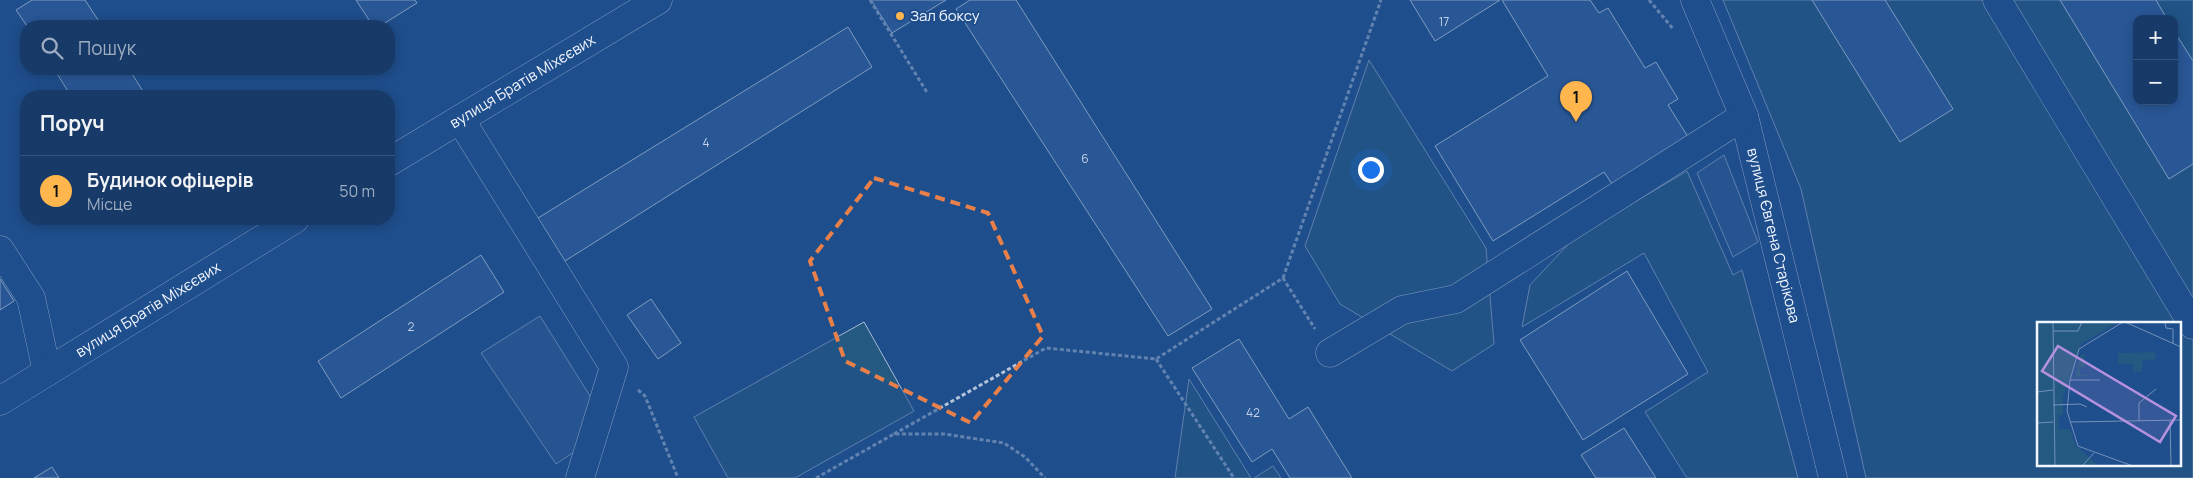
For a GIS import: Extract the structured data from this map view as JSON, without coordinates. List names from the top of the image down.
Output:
{
  "streets": {
    "street": ["вулиця Братів Міхєєвих", "вулиця Євгена Старікова"]
  },
  "places": ["Зал боксу"],
  "house_numbers": [
    "17",
    "4",
    "6",
    "2",
    "42"
  ],
  "page": {
    "map_buttons": ["+", "−"],
    "search": "Пошук",
    "pins": "1",
    "heading": "Поруч",
    "list": [
      {
        "mark": "1",
        "name": "Будинок офіцерів",
        "note": "Місце",
        "value": "50 m"
      }
    ]
  }
}
